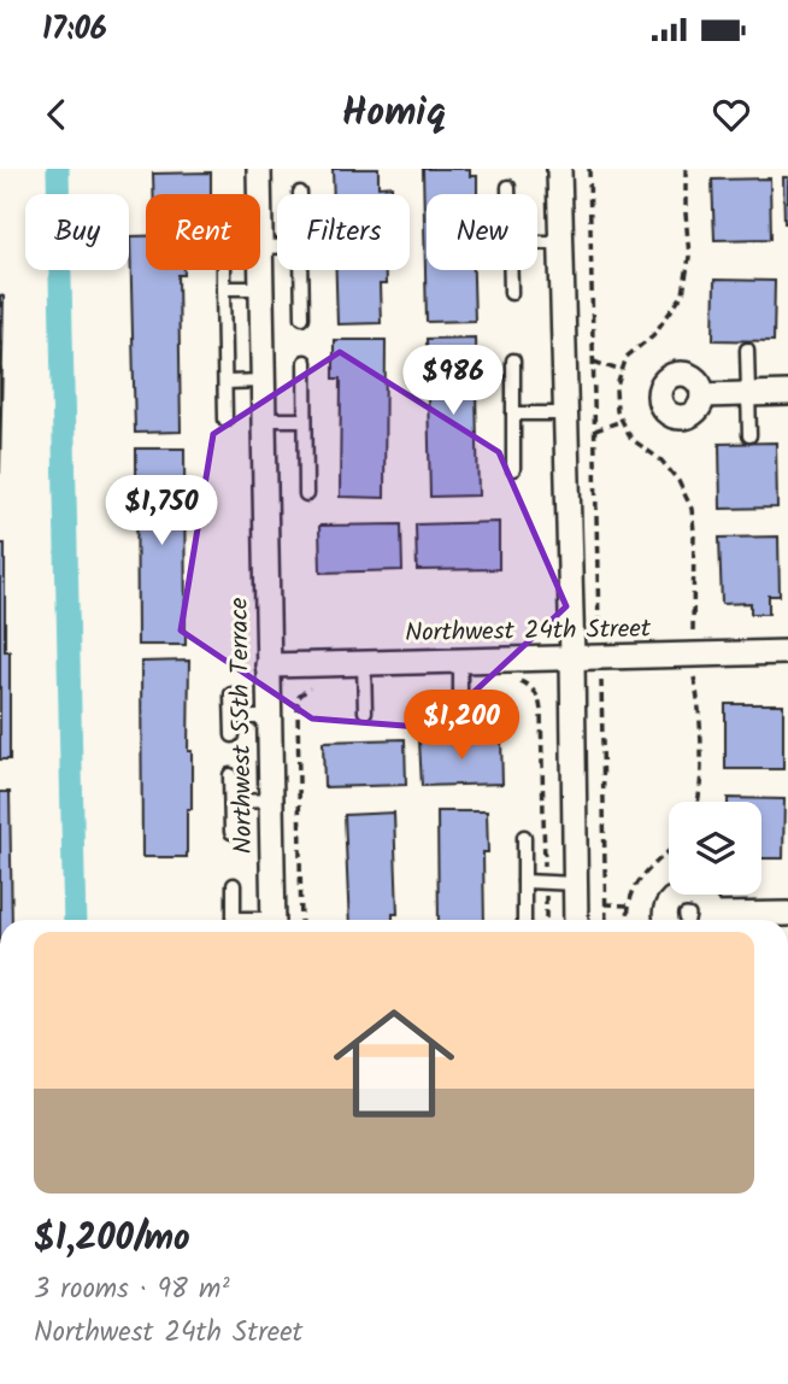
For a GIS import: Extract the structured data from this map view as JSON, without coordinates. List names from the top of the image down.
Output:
{
  "streets": {
    "street": ["Northwest 24th Street", "Northwest 55th Terrace"]
  },
  "crossings": [
    ["Northwest 24th Street", "Northwest 55th Terrace"]
  ],
  "page": {
    "status": "17:06",
    "header": "Homiq",
    "chip": [
      "Buy",
      "Rent",
      "Filters",
      "New"
    ],
    "price": ["$986", "$1,750", "$1,200"],
    "list": [
      {
        "name": "$1,200/mo",
        "note": "3 rooms · 98 m² · Northwest 24th Street"
      }
    ]
  }
}
